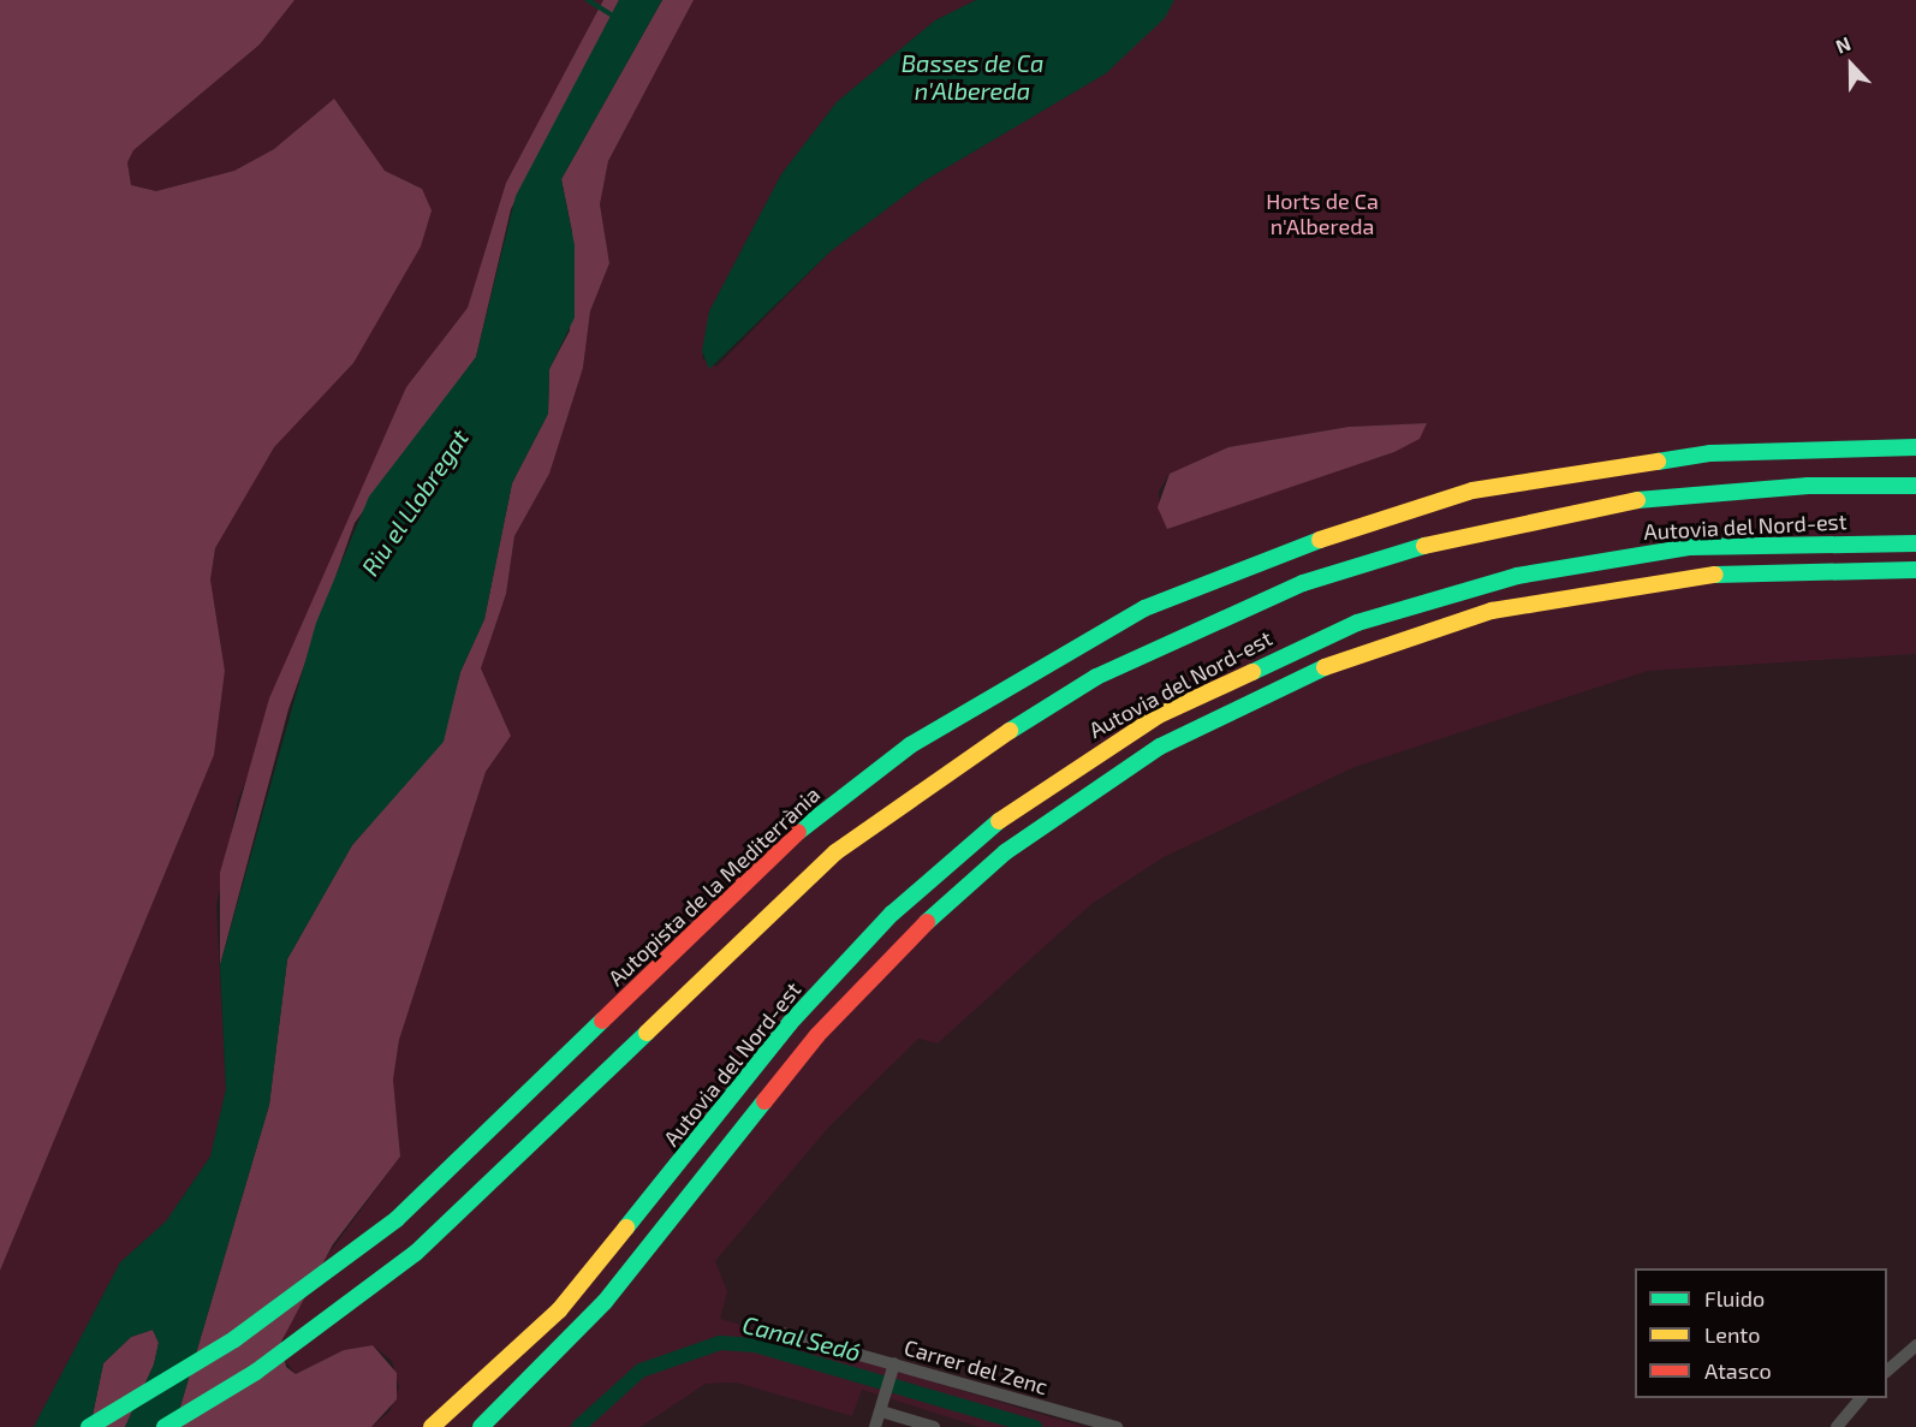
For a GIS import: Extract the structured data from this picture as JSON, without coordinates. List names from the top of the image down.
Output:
{
  "streets": {
    "highway": ["Autovia del Nord-est", "Autopista de la Mediterrània"],
    "street": ["Carrer del Zenc"]
  },
  "water": ["Basses de Ca n'Albereda", "Riu el Llobregat", "Canal Sedó"],
  "parks": ["Horts de Ca n'Albereda"],
  "legend": ["Fluido", "Lento", "Atasco"],
  "north": "top"
}
